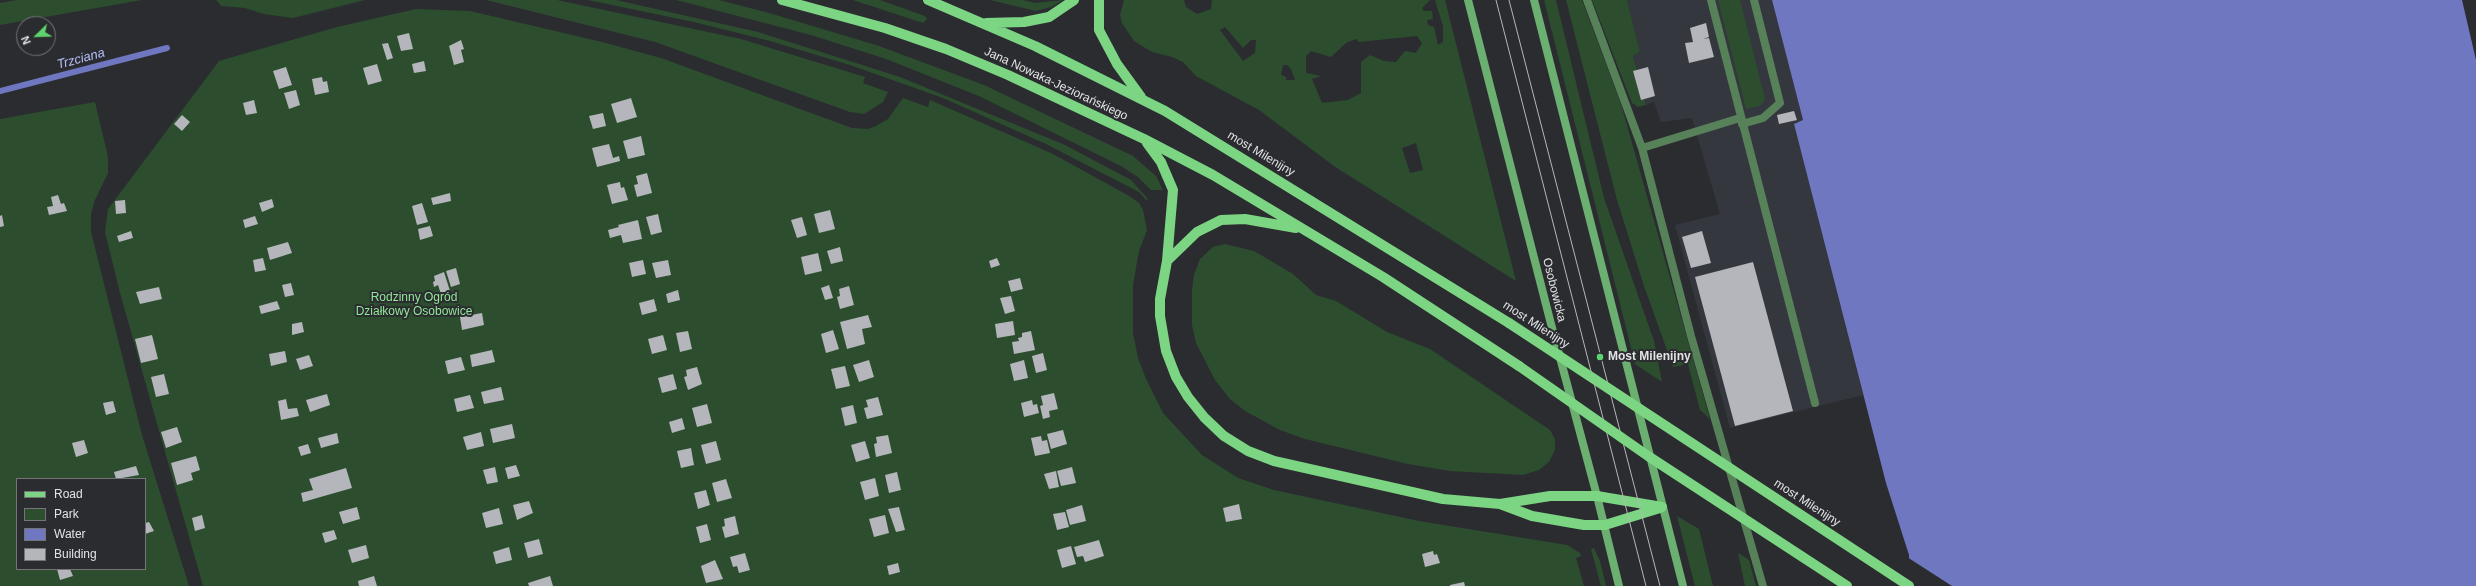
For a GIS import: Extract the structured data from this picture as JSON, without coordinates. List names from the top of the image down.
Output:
{
  "streets": {
    "main road": ["Jana Nowaka-Jeziorańskiego", "most Milenijny"],
    "street": ["Osobowicka"]
  },
  "crossings": [
    ["Jana Nowaka-Jeziorańskiego", "most Milenijny"]
  ],
  "water": ["Trzciana"],
  "parks": ["Rodzinny Ogród Działkowy Osobowice"],
  "places": ["Most Milenijny"],
  "legend": [
    "Road",
    "Park",
    "Water",
    "Building"
  ],
  "north": "bottom left"
}
